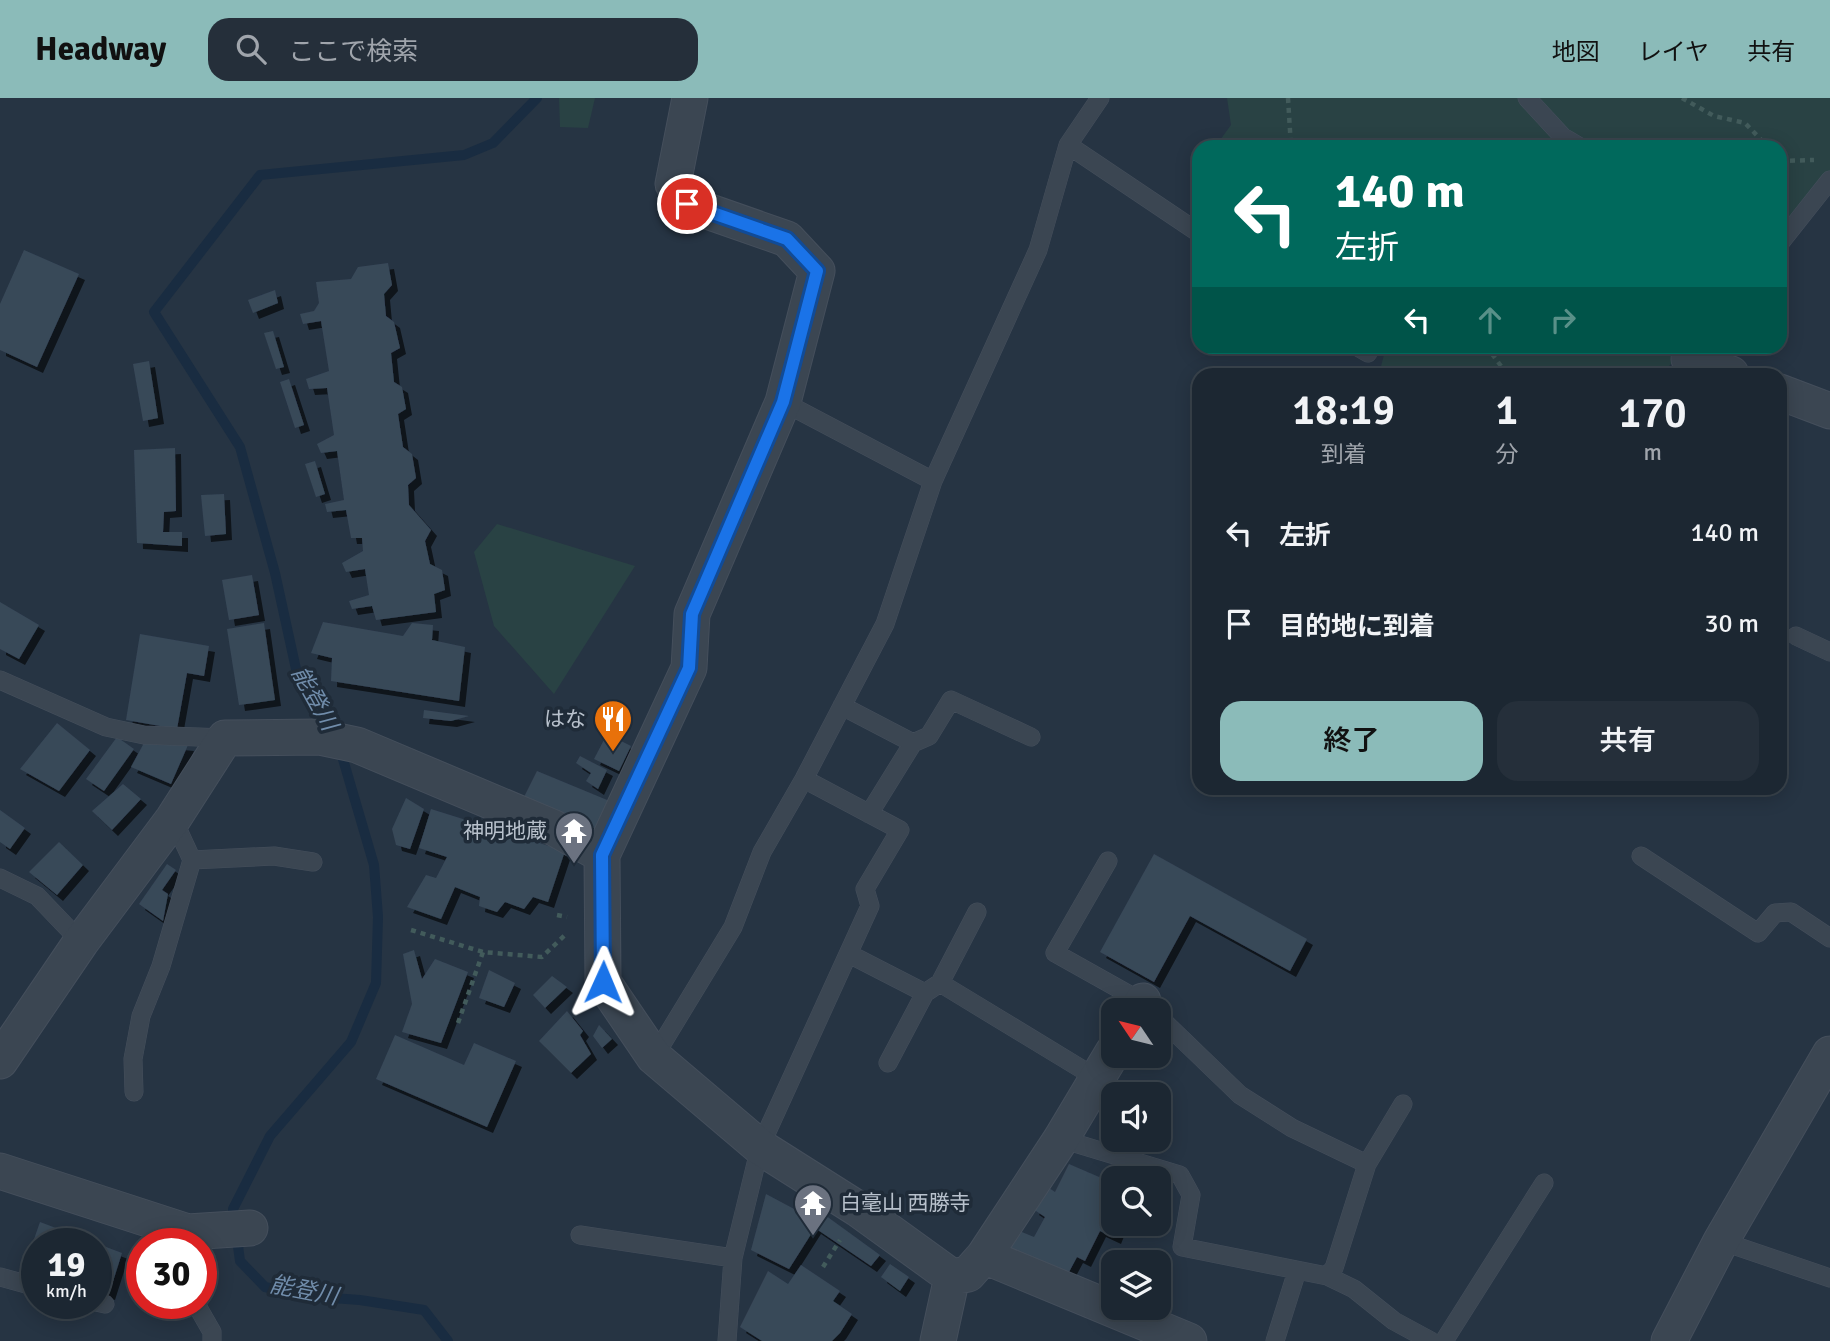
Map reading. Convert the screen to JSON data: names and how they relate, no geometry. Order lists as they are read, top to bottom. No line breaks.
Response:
{"water":["能登川"],"places":{"restaurant":["はな"],"temple":["神明地蔵","白毫山 西勝寺"]},"north":"top left","page":{"header":"Headway","search":"ここで検索","nav":["地図","レイヤ","共有"],"turn":["140 m","左折"],"eta":["18:19","到着","1","分","170","m"],"list":[{"name":"左折","value":"140 m"},{"name":"目的地に到着","value":"30 m"}],"buttons":["終了","共有"],"speed":"19 km/h","limit":"30"}}
